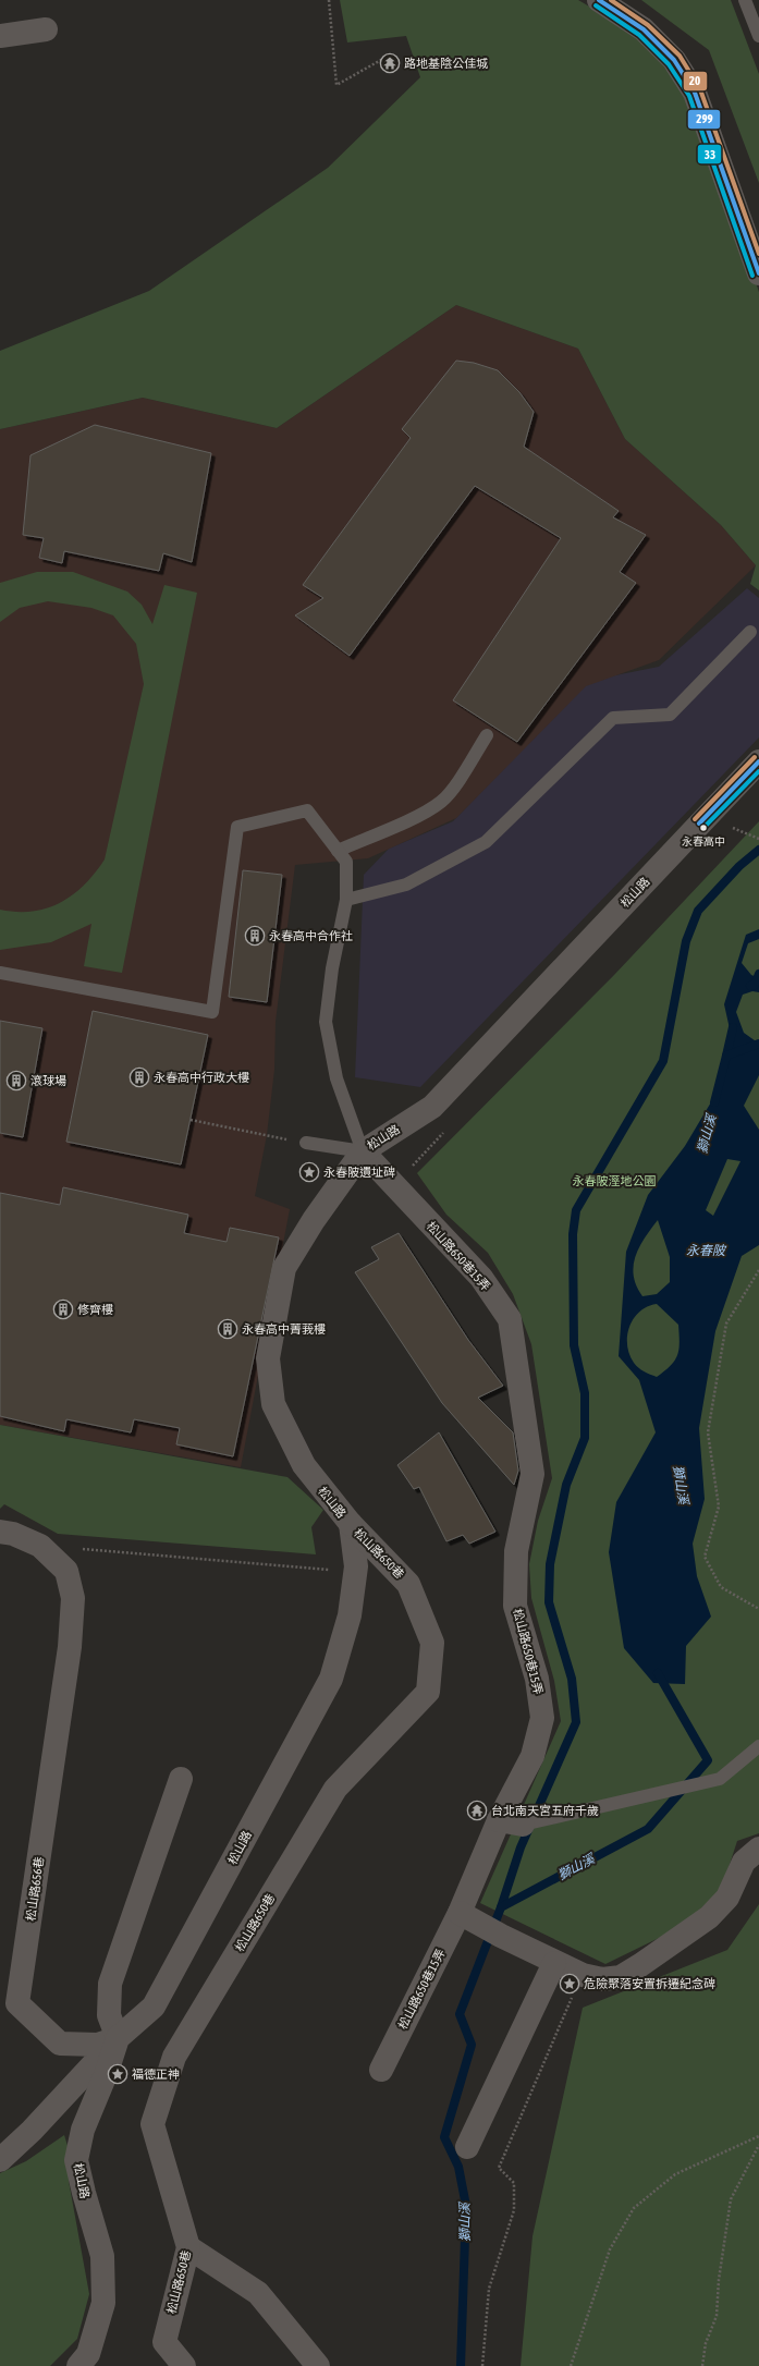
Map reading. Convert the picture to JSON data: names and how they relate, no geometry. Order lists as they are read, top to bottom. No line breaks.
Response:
{"streets":{"street":["松山路","松山路650巷15弄","松山路650巷","松山路656巷"]},"crossings":[["松山路","松山路650巷15弄"],["松山路","松山路650巷"]],"water":["獅山溪","永春陂"],"parks":["永春陂溼地公園"],"places":{"temple":["路地基陰公佳城","台北南天宮五府千歲"],"other":["永春高中"],"building":["永春高中合作社","永春高中行政大樓","滾球場","修齊樓","永春高中菁莪樓"],"place":["永春陂遺址碑","危險聚落安置拆遷紀念碑","福德正神"]},"lines":["transit line 299","transit line 20","transit line 33"]}
